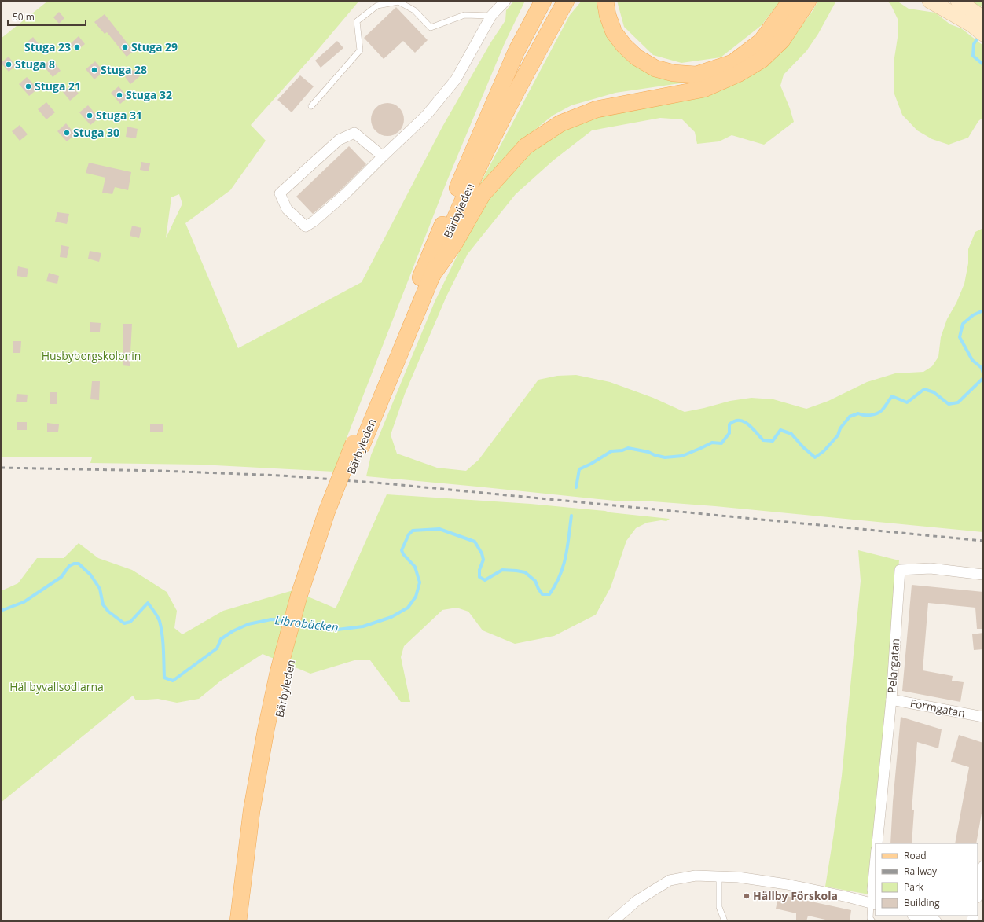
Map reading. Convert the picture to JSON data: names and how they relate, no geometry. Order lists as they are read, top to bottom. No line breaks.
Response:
{"streets":{"main road":["Bärbyleden"],"street":["Pelargatan","Formgatan"]},"crossings":[["Pelargatan","Formgatan"]],"water":["Librobäcken"],"parks":["Husbyborgskolonin","Hällbyvallsodlarna"],"places":["Stuga 23","Stuga 29","Stuga 8","Stuga 28","Stuga 21","Stuga 32","Stuga 31","Stuga 30","Hällby Förskola"],"legend":["Road","Railway","Park","Building"],"scale_bar":"50 m"}
